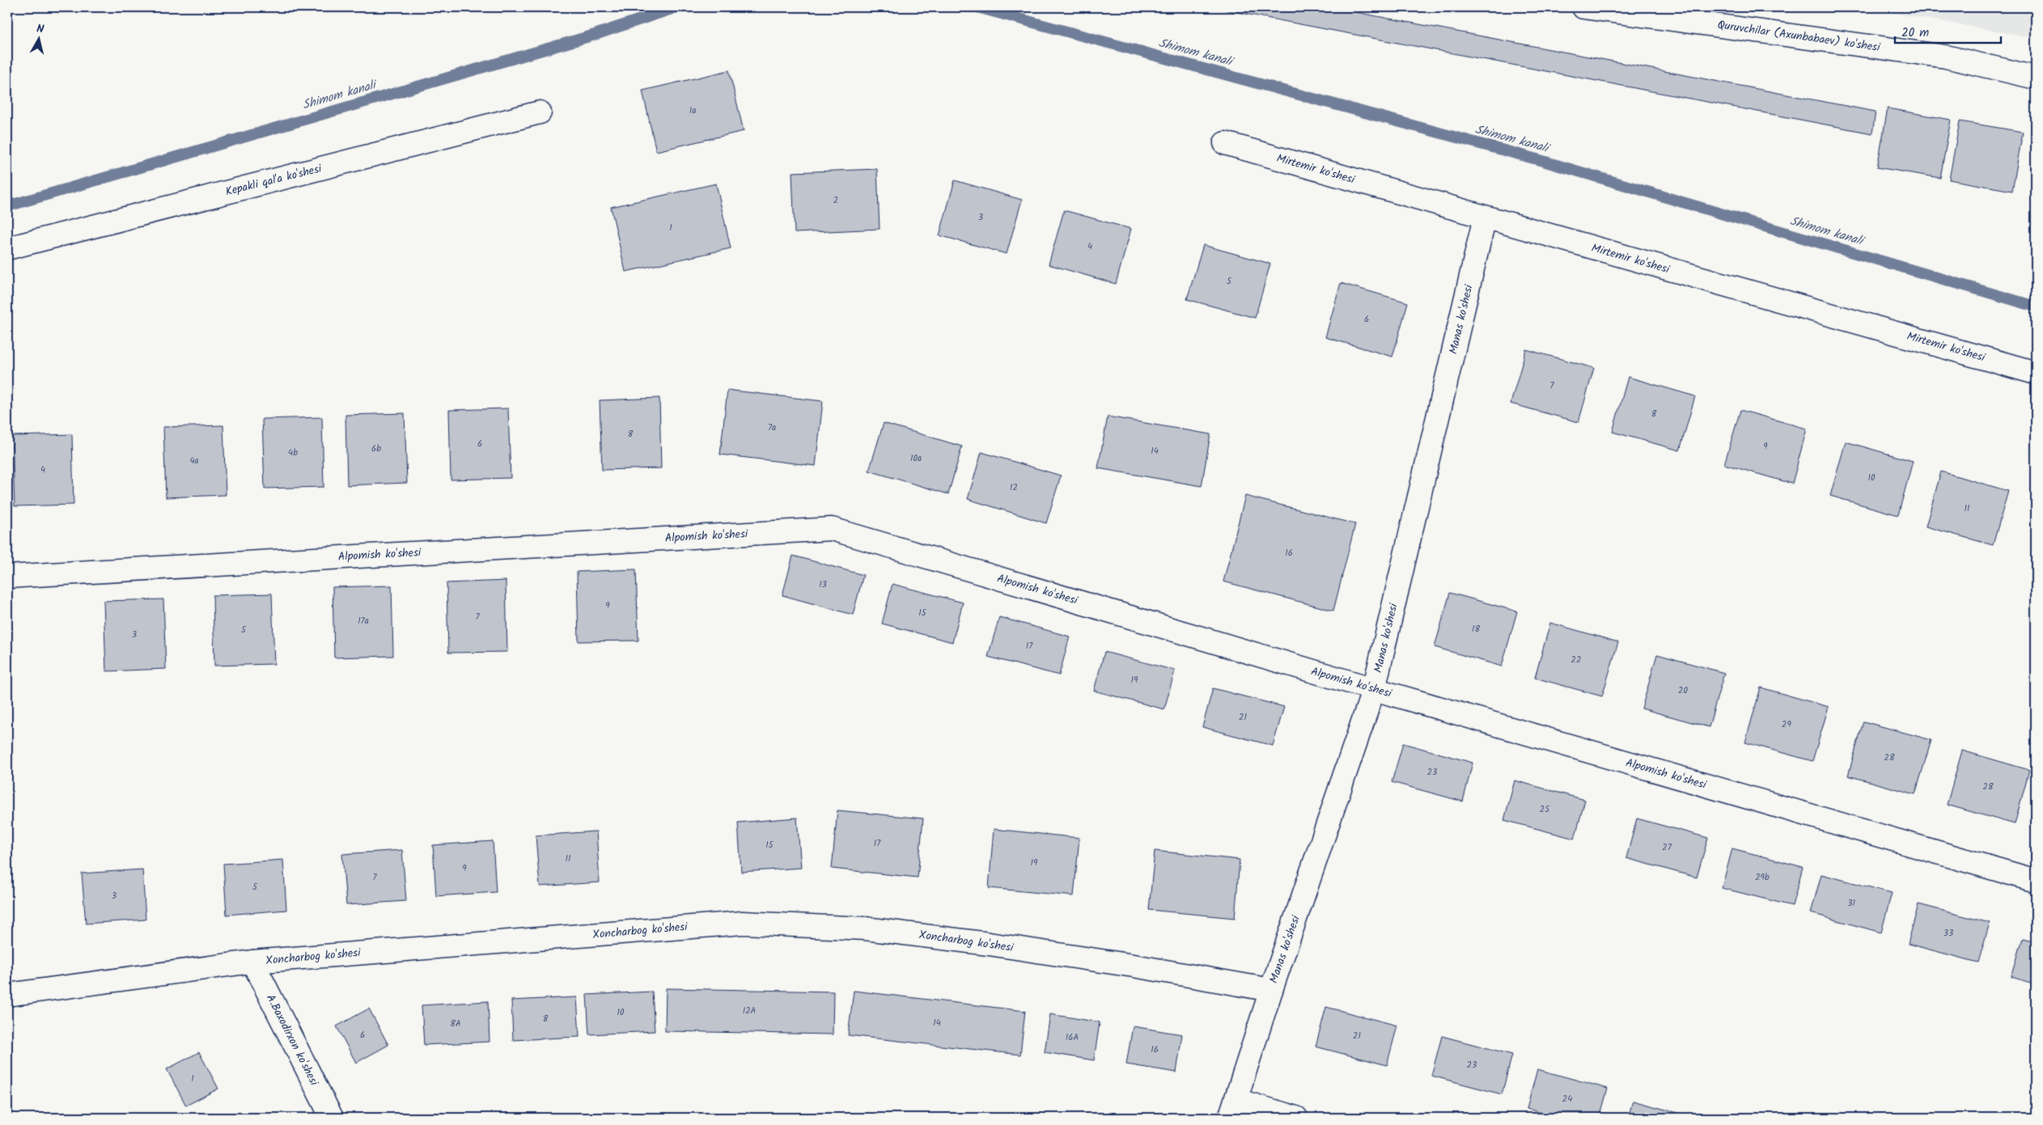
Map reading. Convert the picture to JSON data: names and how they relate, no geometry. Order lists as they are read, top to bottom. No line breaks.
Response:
{"streets":{"street":["Quruvchilar (Axunbabaev) ko'shesi","Mirtemir ko'shesi","Kepakli qal'a ko'shesi","Manas ko'shesi","Alpomish ko'shesi","Xoncharbog ko'shesi","A.Baxodirxon ko'shesi"]},"crossings":[["Mirtemir ko'shesi","Manas ko'shesi"],["Manas ko'shesi","Alpomish ko'shesi"],["Manas ko'shesi","Xoncharbog ko'shesi"],["Xoncharbog ko'shesi","A.Baxodirxon ko'shesi"]],"water":["Shimom kanali"],"house_numbers":["1a","2","3","1","4","5","6","7","8","7a","8","6","9","6b","14","4b","10a","4a","4","10","12","11","16","13","9","15","7","17a","18","5","3","17","22","19","20","21","29","28","23","28","25","17","15","27","11","19","9","7","29b","5","3","31","33","12A","10","8","14","8A","6","21","16A","16","23","1","24"],"scale_bar":"20 m","north":"top"}
